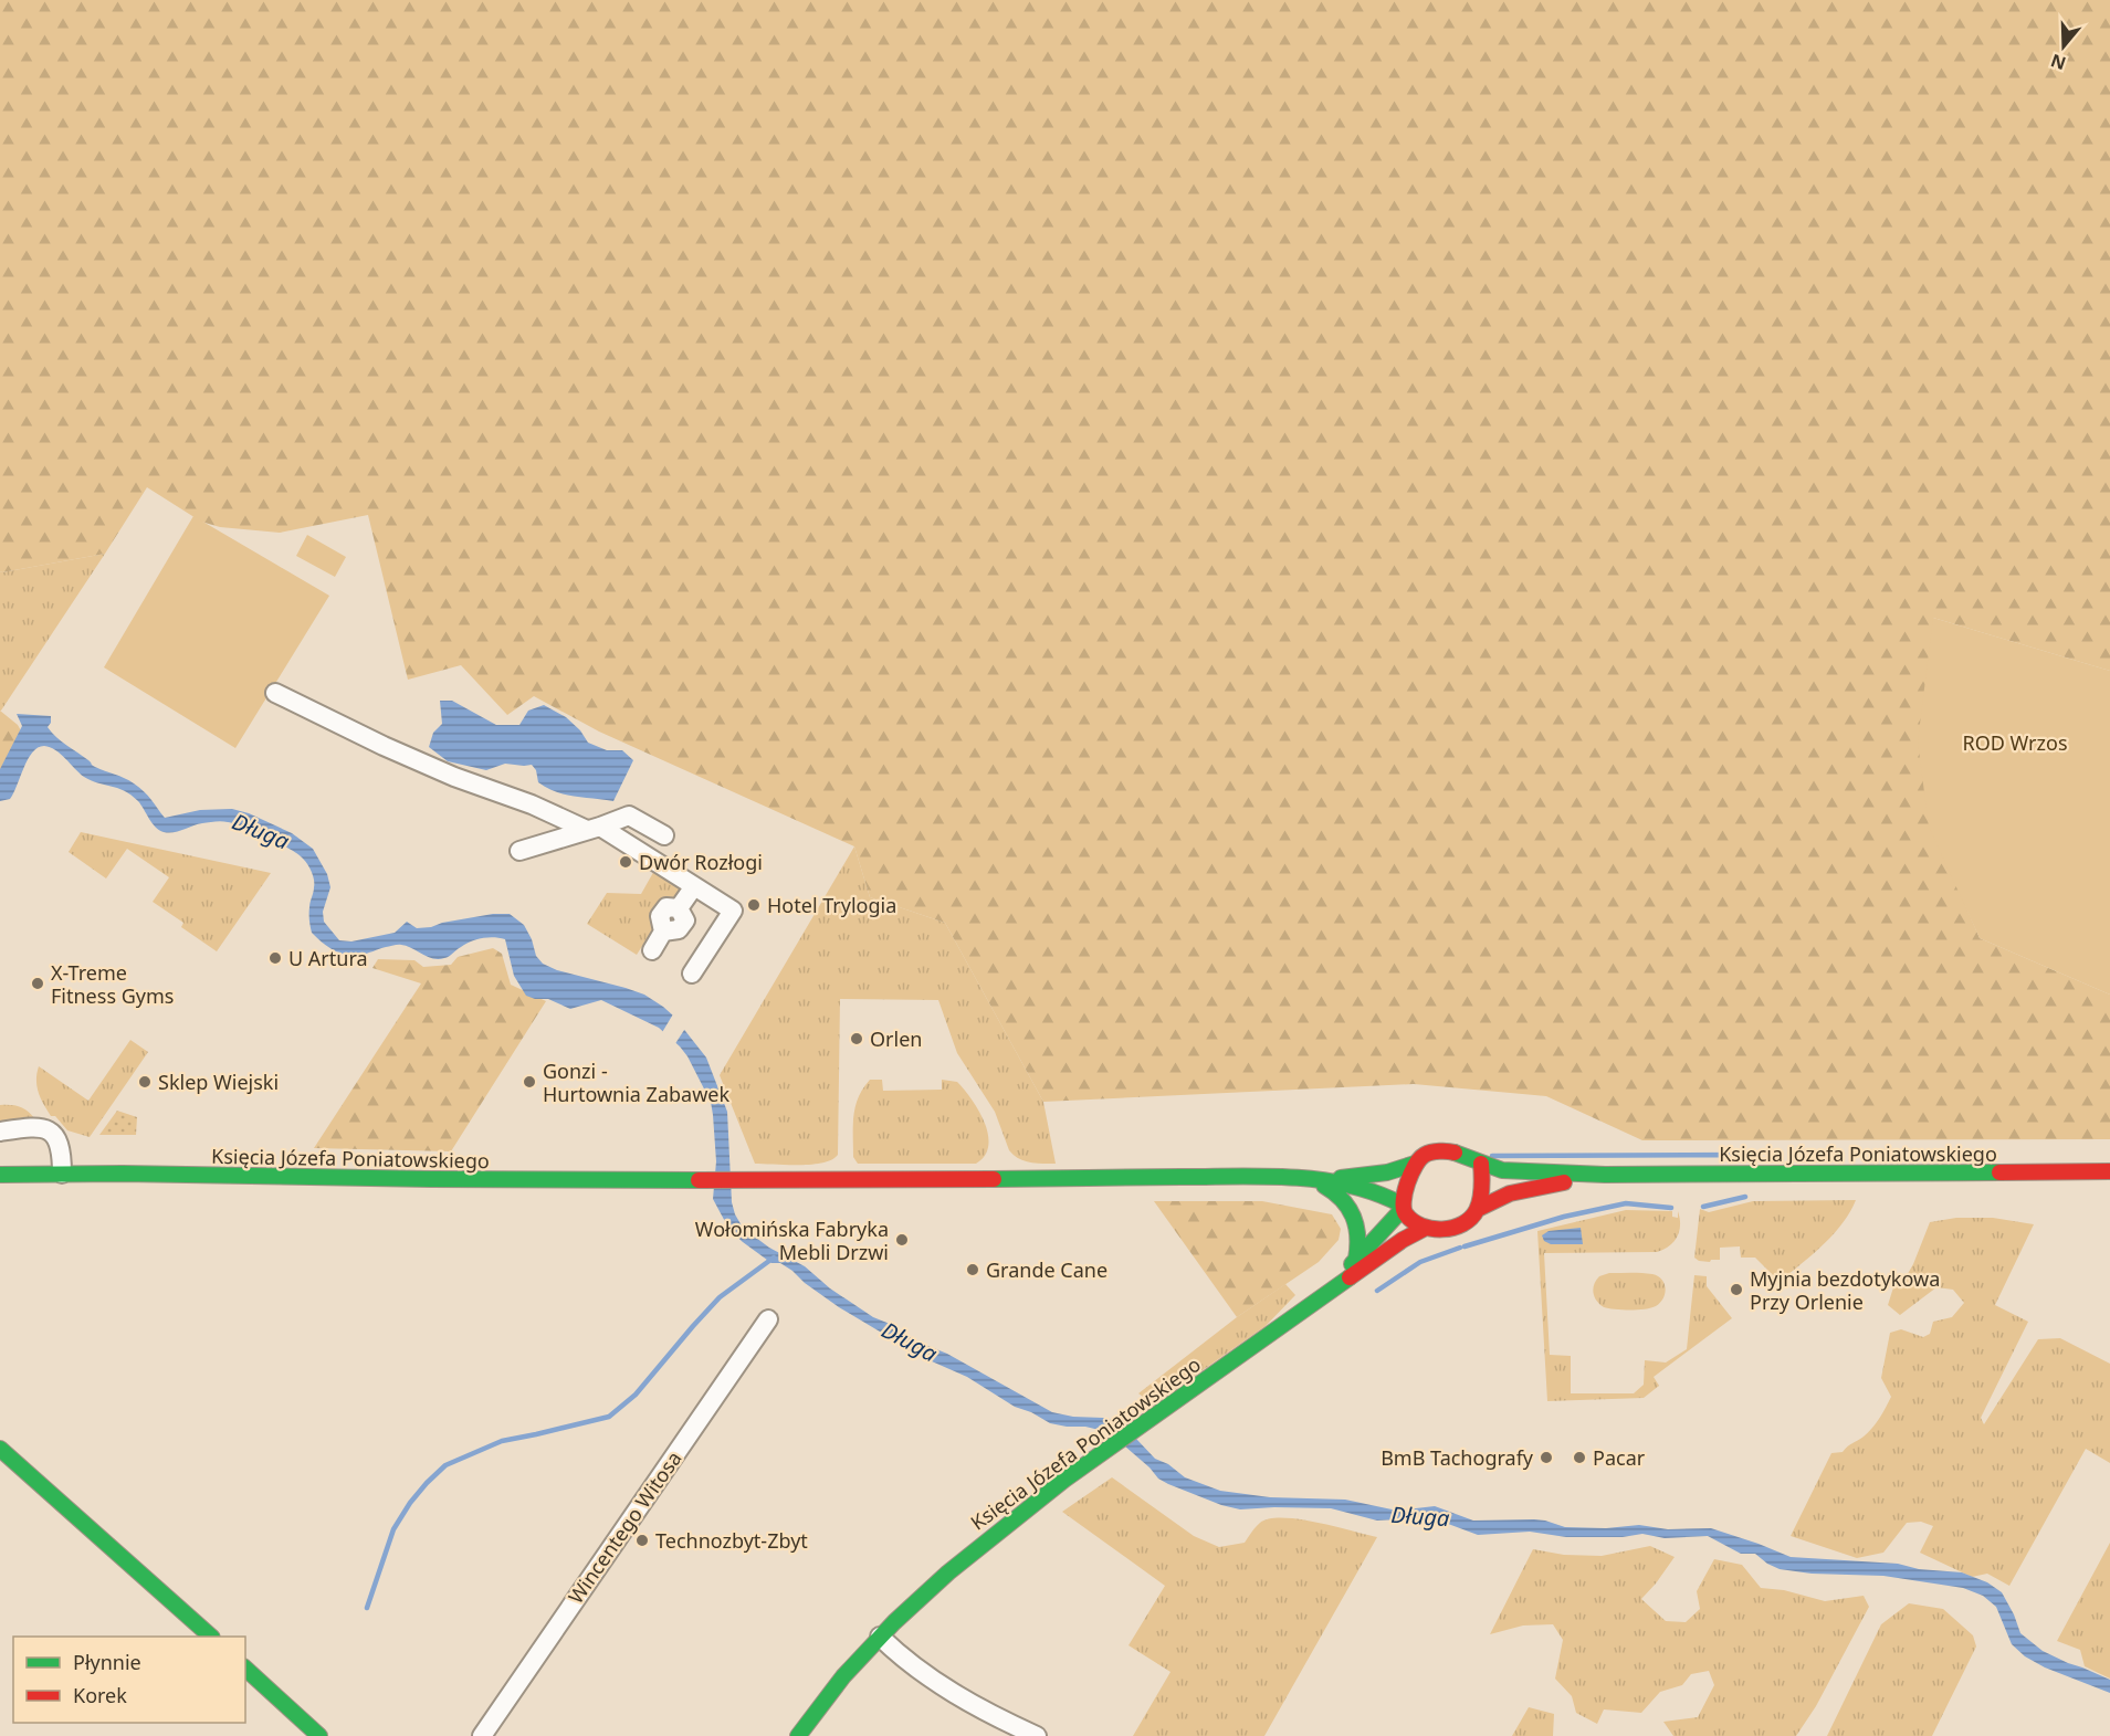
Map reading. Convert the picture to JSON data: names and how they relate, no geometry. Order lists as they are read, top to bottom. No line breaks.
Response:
{"streets":{"main road":["Księcia Józefa Poniatowskiego"],"street":["Wincentego Witosa"]},"water":["Długa"],"parks":["ROD Wrzos"],"places":["Dwór Rozłogi","Hotel Trylogia","U Artura","X-Treme Fitness Gyms","Orlen","Sklep Wiejski","Gonzi - Hurtownia Zabawek","Wołomińska Fabryka Mebli Drzwi","Grande Cane","Myjnia bezdotykowa Przy Orlenie","BmB Tachografy","Pacar","Technozbyt-Zbyt"],"legend":["Płynnie","Korek"],"north":"bottom"}
